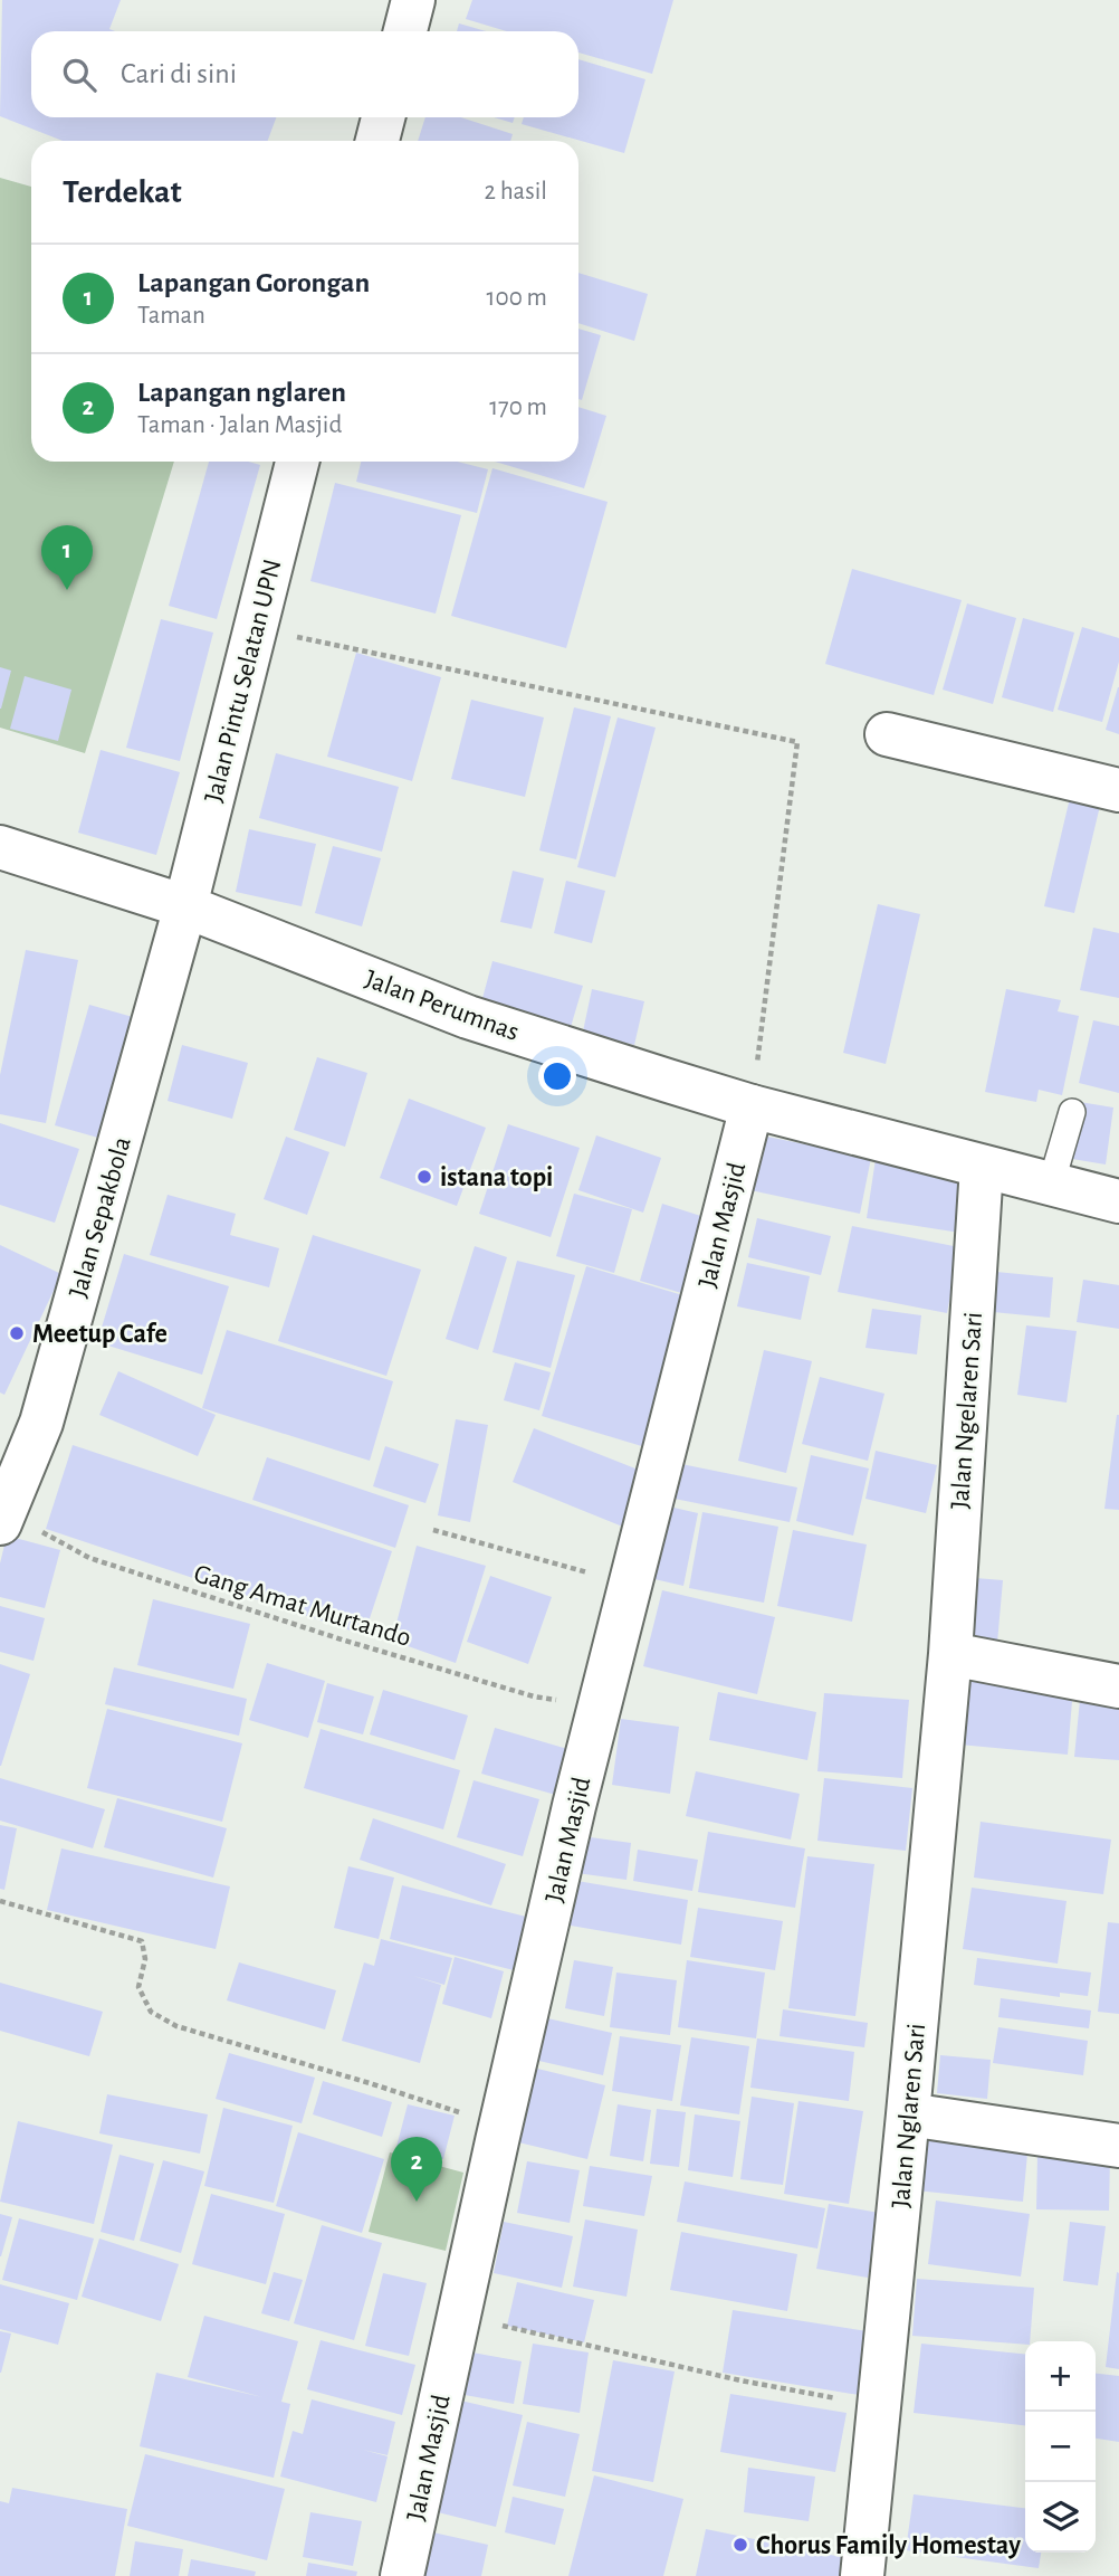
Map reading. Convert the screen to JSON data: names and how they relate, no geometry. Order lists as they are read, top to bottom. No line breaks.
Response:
{"streets":{"street":["Jalan Pintu Selatan UPN","Jalan Perumnas","Jalan Sepakbola","Jalan Masjid","Jalan Ngelaren Sari","Jalan Nglaren Sari"],"path":["Gang Amat Murtando"]},"crossings":[["Jalan Pintu Selatan UPN","Jalan Perumnas"],["Jalan Pintu Selatan UPN","Jalan Sepakbola"],["Jalan Perumnas","Jalan Sepakbola"],["Jalan Perumnas","Jalan Masjid"],["Jalan Perumnas","Jalan Ngelaren Sari"],["Jalan Sepakbola","Gang Amat Murtando"],["Jalan Masjid","Gang Amat Murtando"],["Jalan Ngelaren Sari","Jalan Nglaren Sari"]],"places":["istana topi","Meetup Cafe","Chorus Family Homestay"],"page":{"search":"Cari di sini","heading":["Terdekat","2 hasil"],"list":[{"mark":"1","name":"Lapangan Gorongan","note":"Taman","value":"100 m"},{"mark":"2","name":"Lapangan nglaren","note":"Taman · Jalan Masjid","value":"170 m"}],"pins":["1","2"],"map_buttons":["+","−"]}}
